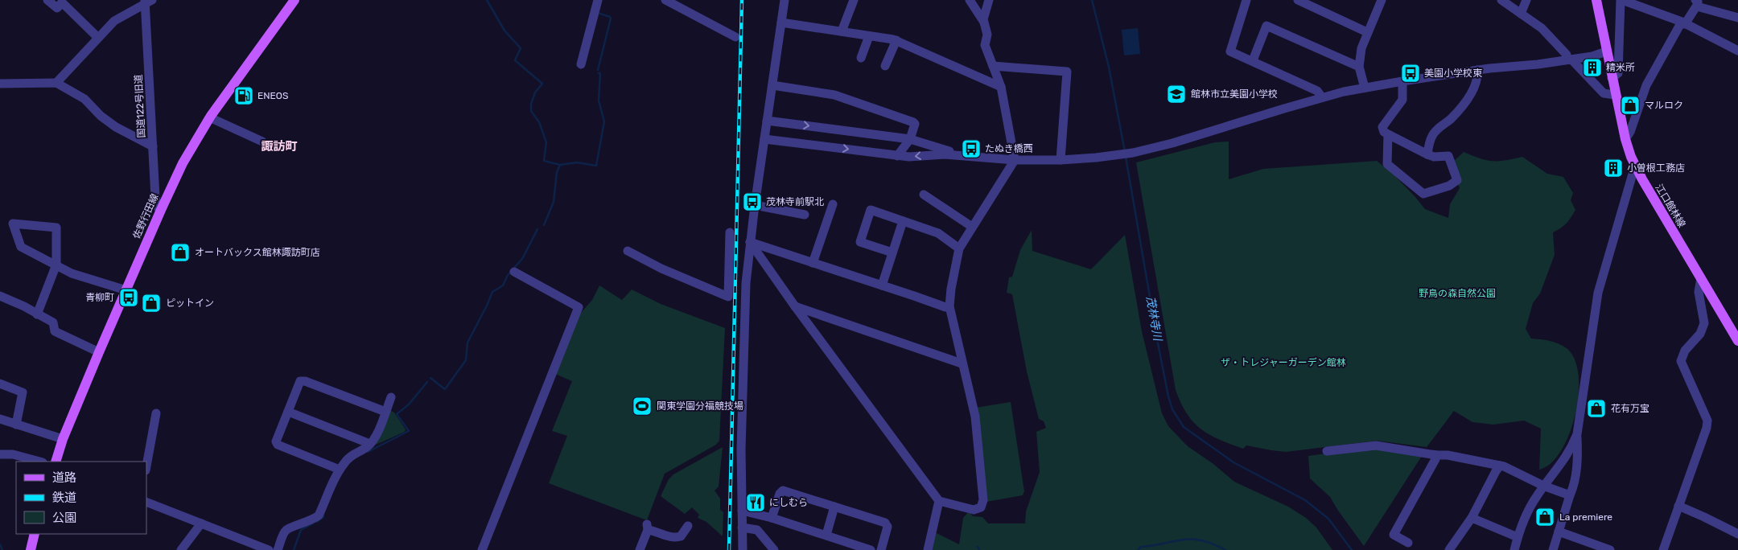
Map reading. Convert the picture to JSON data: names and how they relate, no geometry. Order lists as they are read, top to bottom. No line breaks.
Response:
{"streets":{"main road":["江口館林線","佐野行田線"],"street":["国道122号旧道"]},"crossings":[["国道122号旧道","佐野行田線"]],"districts":["諏訪町"],"water":["茂林寺川"],"parks":["野鳥の森自然公園","ザ・トレジャーガーデン館林"],"places":{"building":["精米所","小曽根工務店"],"bus stop":["美園小学校東","たぬき橋西","茂林寺前駅北","青柳町"],"school or university":["館林市立美園小学校"],"fuel station":["ENEOS"],"shop":["マルロク","オートバックス館林諏訪町店","ピットイン","花有万宝","La premiere"],"sports":["関東学園分福競技場"],"restaurant":["にしむら"]},"legend":["道路","鉄道","公園"]}
